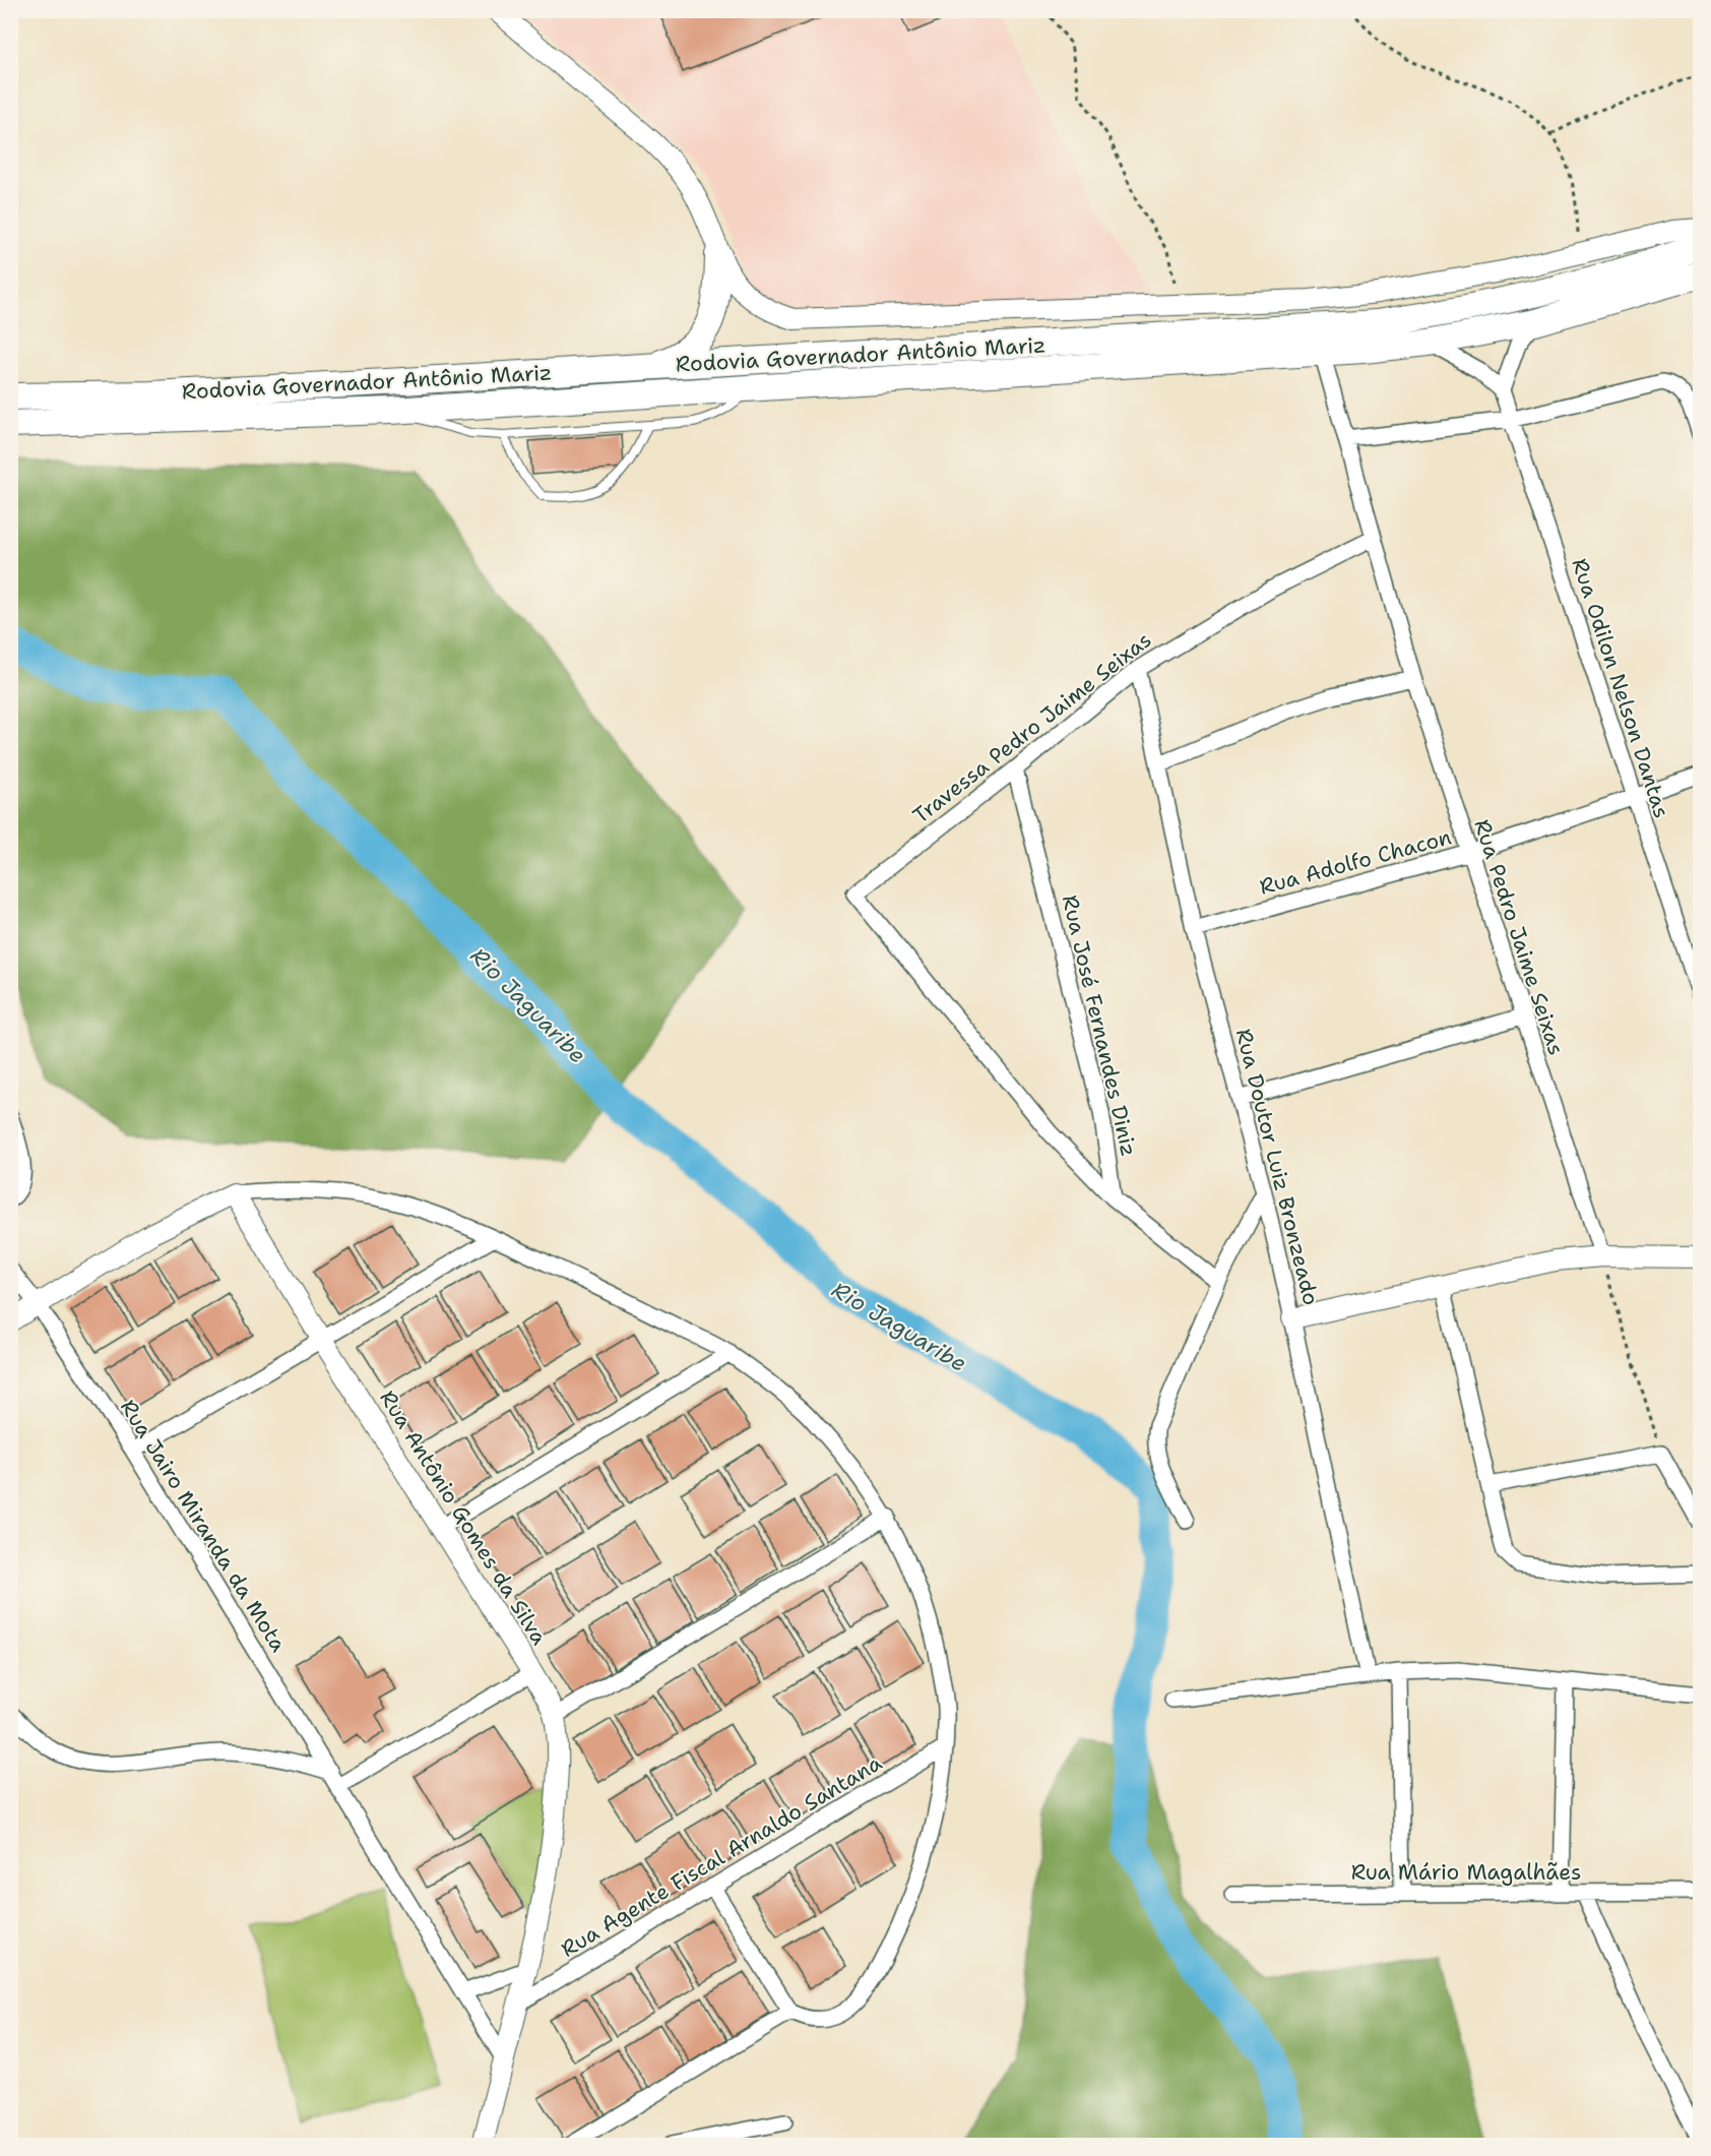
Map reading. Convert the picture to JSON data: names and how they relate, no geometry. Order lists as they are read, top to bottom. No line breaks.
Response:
{"streets":{"highway":["Rodovia Governador Antônio Mariz"],"street":["Rua Odilon Nelson Dantas","Travessa Pedro Jaime Seixas","Rua Adolfo Chacon","Rua Pedro Jaime Seixas","Rua José Fernandes Diniz","Rua Doutor Luiz Bronzeado","Rua Antônio Gomes da Silva","Rua Jairo Miranda da Mota","Rua Agente Fiscal Arnaldo Santana","Rua Mário Magalhães"]},"crossings":[["Rodovia Governador Antônio Mariz","Rua Pedro Jaime Seixas"],["Rua Odilon Nelson Dantas","Rua Adolfo Chacon"],["Travessa Pedro Jaime Seixas","Rua Pedro Jaime Seixas"],["Travessa Pedro Jaime Seixas","Rua José Fernandes Diniz"],["Travessa Pedro Jaime Seixas","Rua Doutor Luiz Bronzeado"],["Rua Adolfo Chacon","Rua Pedro Jaime Seixas"],["Rua Adolfo Chacon","Rua Doutor Luiz Bronzeado"],["Rua Antônio Gomes da Silva","Rua Jairo Miranda da Mota"],["Rua Antônio Gomes da Silva","Rua Agente Fiscal Arnaldo Santana"]],"water":["Rio Jaguaribe"]}
